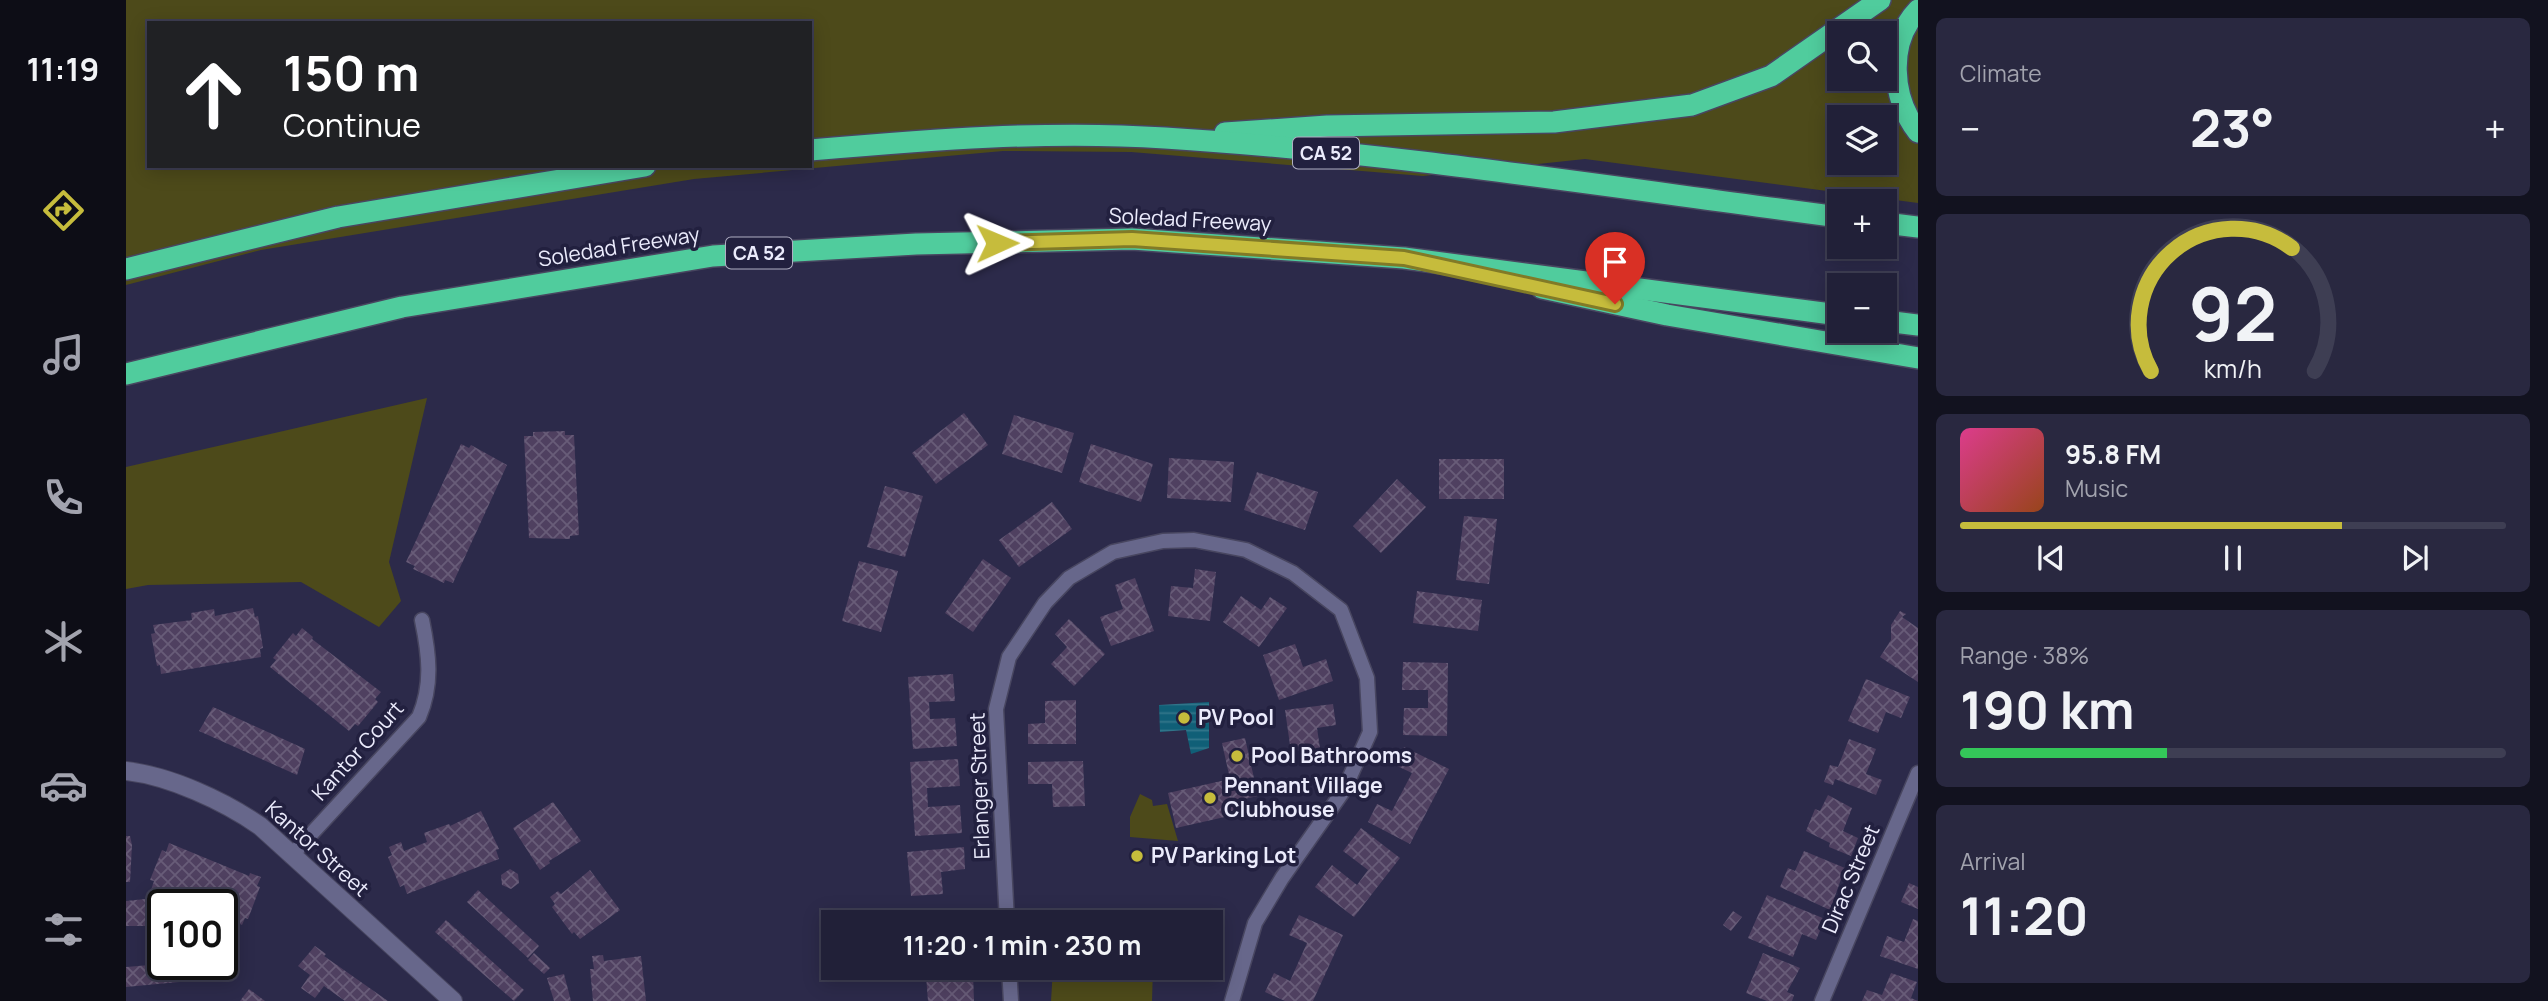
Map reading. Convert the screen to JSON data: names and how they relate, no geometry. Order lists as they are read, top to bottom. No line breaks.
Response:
{"streets":{"highway":["CA 52","Soledad Freeway"],"street":["Kantor Court","Erlanger Street","Kantor Street","Dirac Street"]},"crossings":[["Kantor Court","Kantor Street"]],"places":["PV Pool","Pool Bathrooms","Pennant Village Clubhouse","PV Parking Lot"],"page":{"tabs":"11:19","tile":["Climate",["Range · 38%","190 km"],["Arrival","11:20"]],"map_buttons":["+","−"],"turn":["150 m","Continue"],"heat":["−","23°","+"],"song":["95.8 FM","Music"],"limit":"100","trip":"11:20 · 1 min · 230 m","gauge":["92","km/h"]}}
